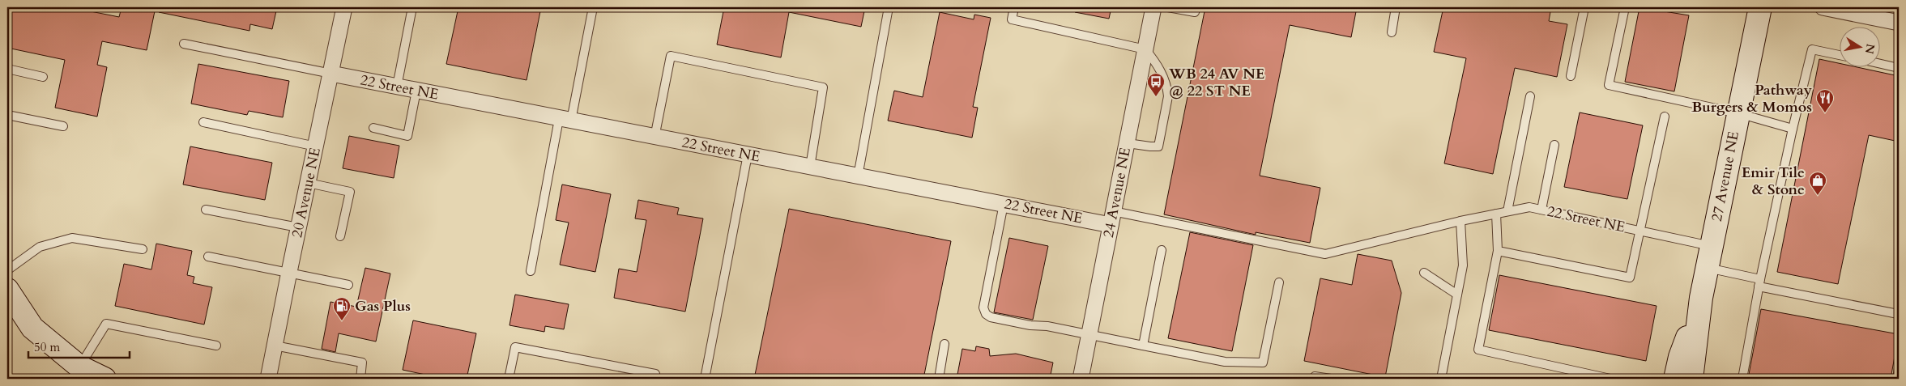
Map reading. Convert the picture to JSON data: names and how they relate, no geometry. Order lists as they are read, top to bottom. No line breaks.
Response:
{"streets":{"street":["22 Street NE","27 Avenue NE","20 Avenue NE","24 Avenue NE"]},"crossings":[["22 Street NE","27 Avenue NE"],["22 Street NE","20 Avenue NE"],["22 Street NE","24 Avenue NE"]],"places":{"bus stop":["WB 24 AV NE @ 22 ST NE"],"restaurant":["Pathway Burgers & Momos"],"shop":["Emir Tile & Stone"],"fuel station":["Gas Plus"]},"scale_bar":"50 m","north":"right"}
